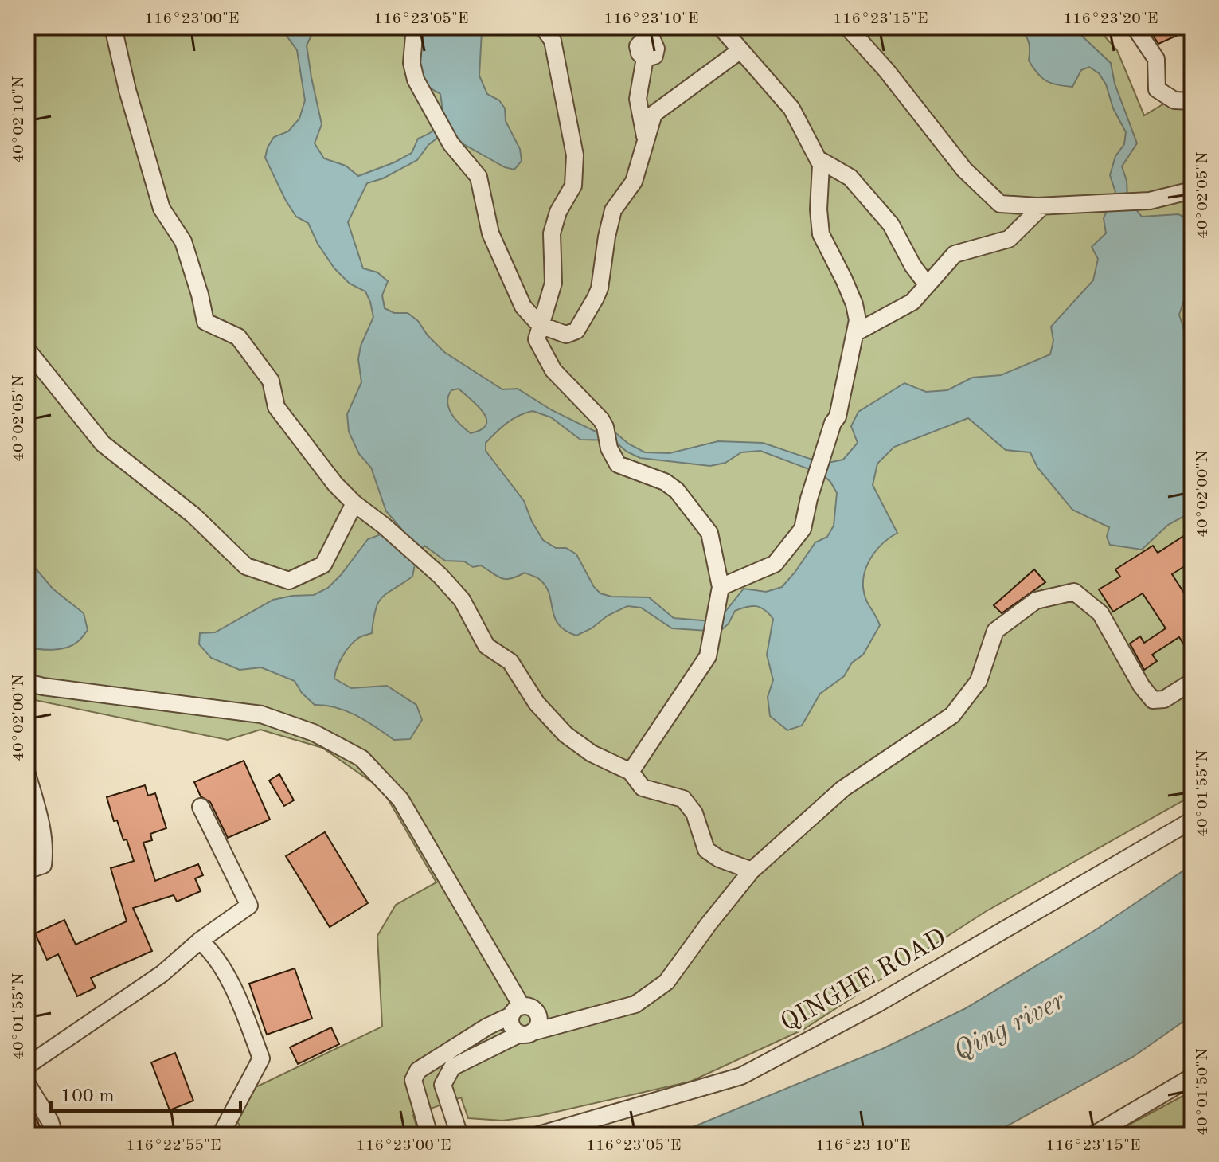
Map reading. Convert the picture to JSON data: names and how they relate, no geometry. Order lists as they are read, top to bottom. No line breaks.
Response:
{"streets":{"street":["QINGHE ROAD"]},"water":["Qing river"],"scale_bar":"100 m","coordinates":["116°23'00\"E","116°23'05\"E","116°23'10\"E","116°23'15\"E","116°23'20\"E","40°02'10\"N","40°02'05\"N","40°02'00\"N","40°01'55\"N","40°01'50\"N","116°22'55\"E"]}
